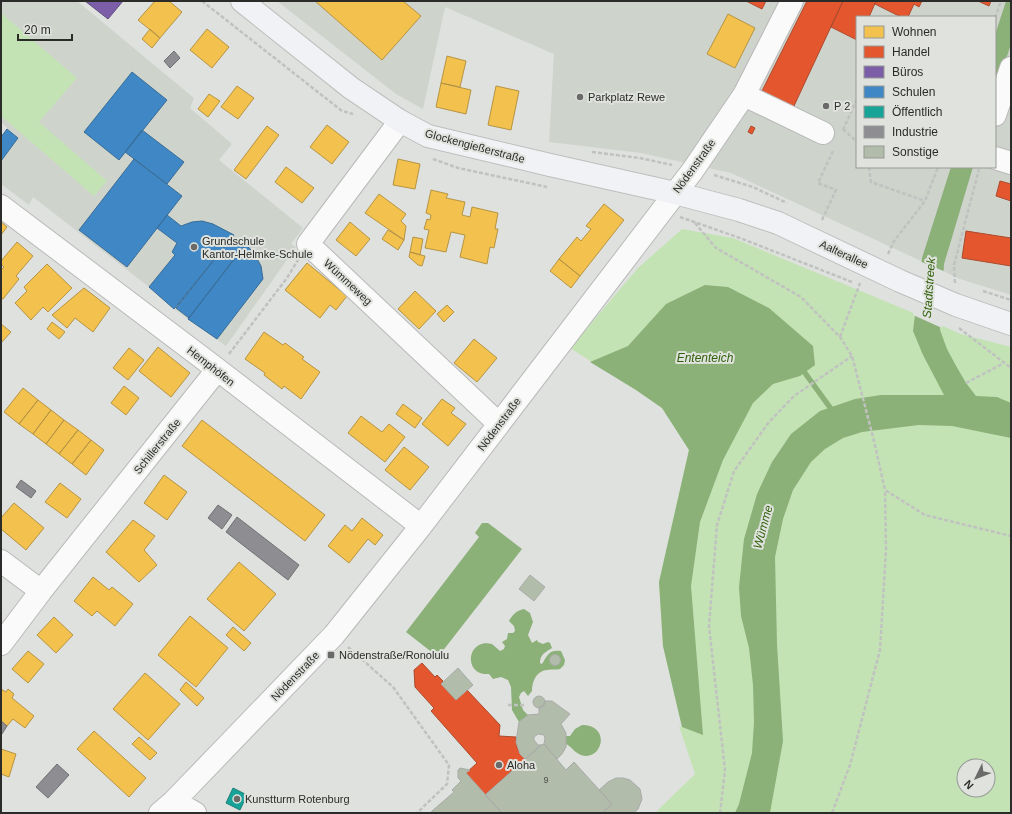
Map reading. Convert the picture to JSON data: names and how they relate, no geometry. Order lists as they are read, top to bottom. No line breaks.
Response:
{"streets":{"main road":["Glockengießerstraße","Aalterallee"],"street":["Nödenstraße","Wümmeweg","Hemphöfen","Schillerstraße"]},"crossings":[["Glockengießerstraße","Nödenstraße"],["Glockengießerstraße","Aalterallee"],["Nödenstraße","Aalterallee"],["Nödenstraße","Wümmeweg"],["Nödenstraße","Hemphöfen"],["Hemphöfen","Schillerstraße"]],"water":["Stadtstreek","Ententeich","Wümme"],"places":{"other":["Parkplatz Rewe","P 2","Grundschule Kantor-Helmke-Schule","Aloha","Kunstturm Rotenburg"],"transit":["Nödenstraße/Ronolulu"]},"house_numbers":["9"],"legend":["Wohnen","Handel","Büros","Schulen","Öffentlich","Industrie","Sonstige"],"scale_bar":"20 m","north":"bottom left"}
